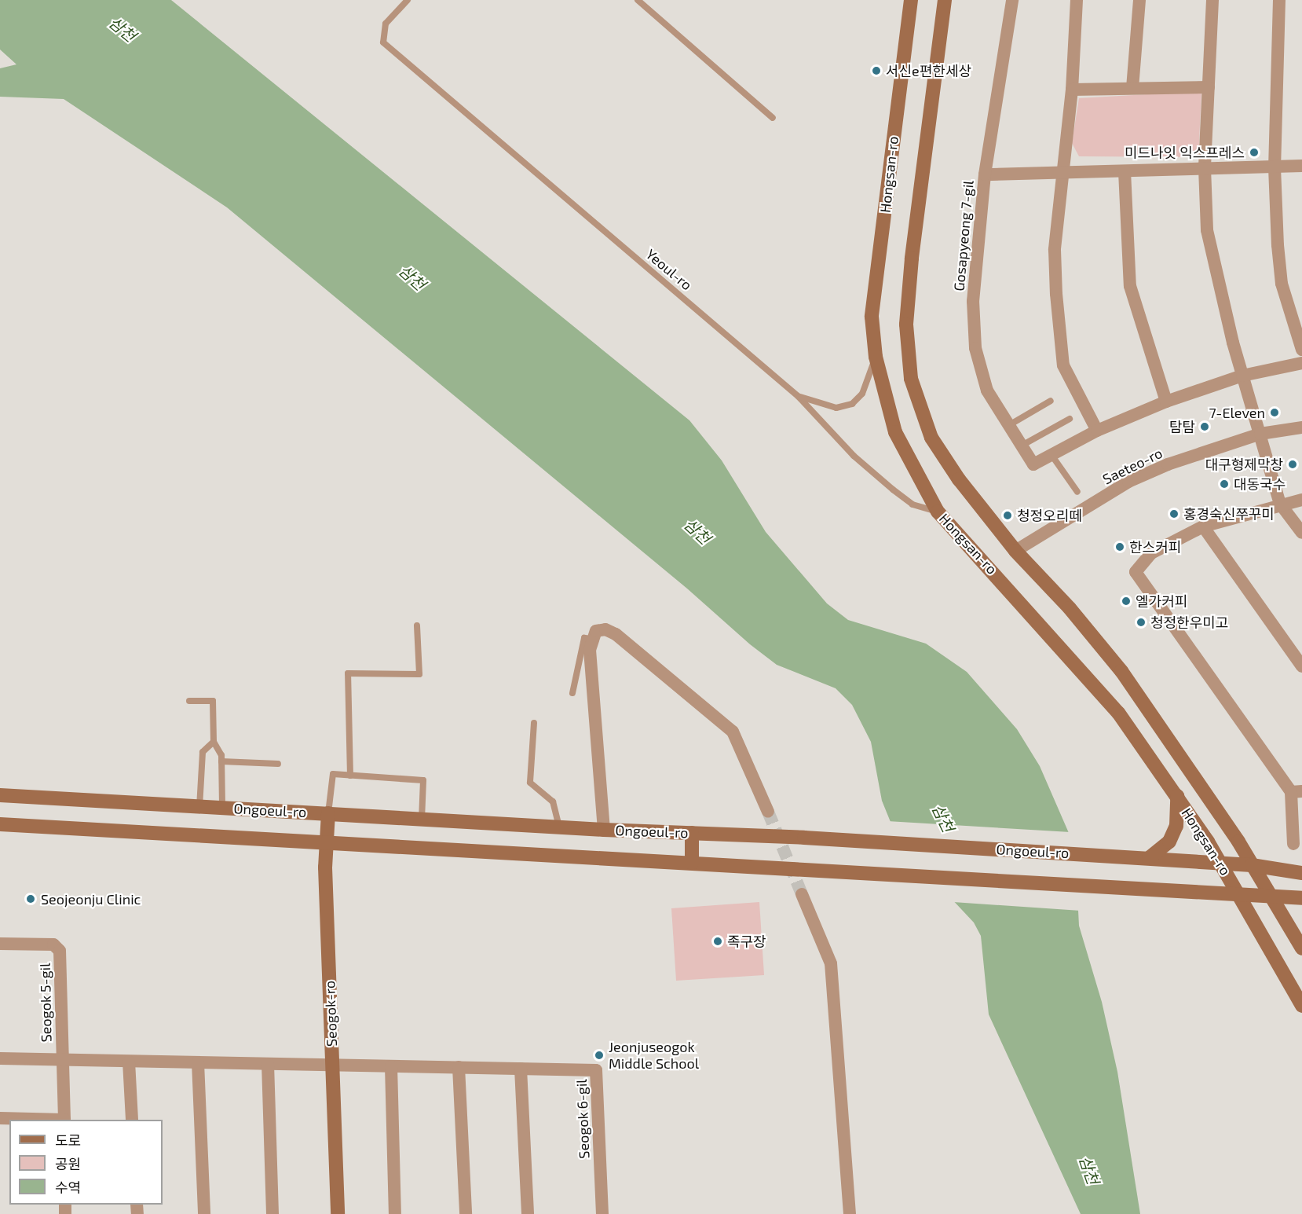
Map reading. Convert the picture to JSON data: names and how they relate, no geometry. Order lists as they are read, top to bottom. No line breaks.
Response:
{"streets":{"street":["Hongsan-ro","Gosapyeong 7-gil","Saeteo-ro","Ongoeul-ro","Seogok 5-gil","Seogok-ro","Seogok 6-gil"],"lane":["Yeoul-ro"]},"crossings":[["Hongsan-ro","Yeoul-ro"],["Hongsan-ro","Saeteo-ro"],["Hongsan-ro","Ongoeul-ro"],["Ongoeul-ro","Seogok-ro"],["Seogok 5-gil","Seogok-ro"],["Seogok 5-gil","Seogok 6-gil"],["Seogok-ro","Seogok 6-gil"]],"water":["삼천"],"places":["서신e편한세상","미드나잇 익스프레스","7-Eleven","탐탐","대구형제막창","대동국수","홍경숙신쭈꾸미","청정오리떼","한스커피","엘가커피","청정한우미고","Seojeonju Clinic","족구장","Jeonjuseogok Middle School"],"legend":["도로","공원","수역"]}
